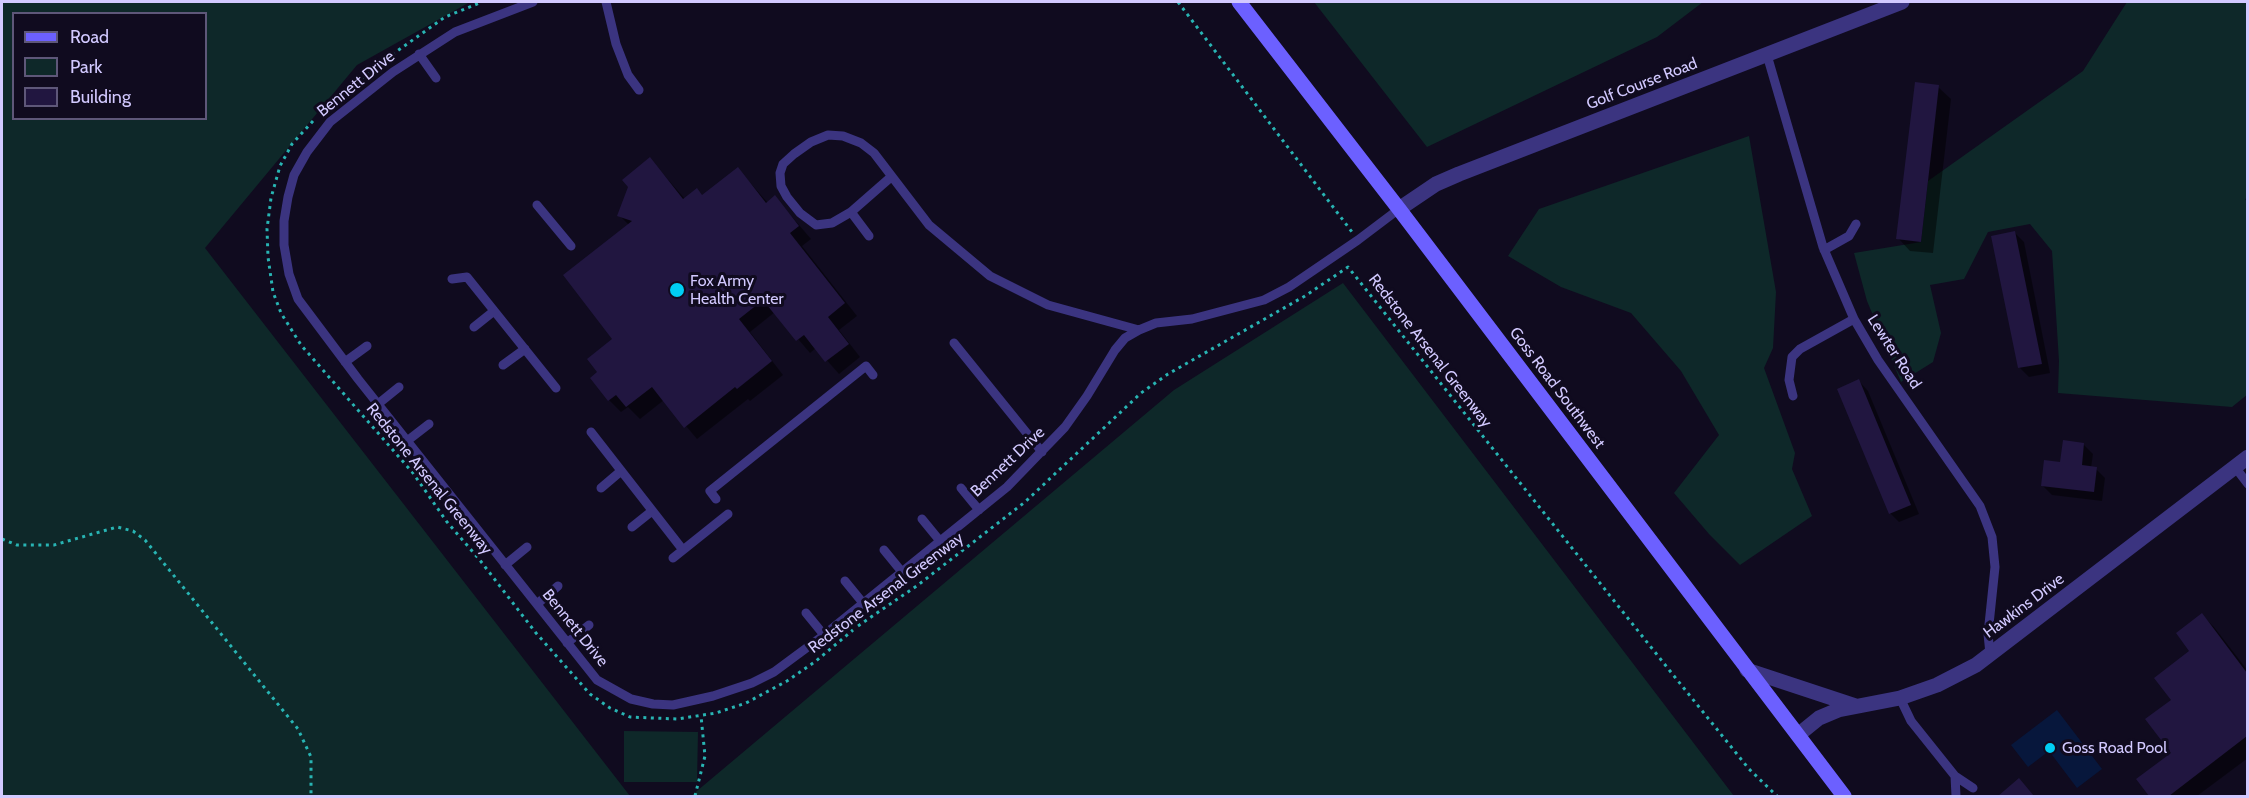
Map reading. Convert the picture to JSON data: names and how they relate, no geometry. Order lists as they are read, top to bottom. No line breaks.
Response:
{"streets":{"street":["Golf Course Road","Goss Road Southwest","Hawkins Drive"],"lane":["Bennett Drive","Lewter Road"],"path":["Redstone Arsenal Greenway"]},"crossings":[["Bennett Drive","Golf Course Road"],["Bennett Drive","Goss Road Southwest"],["Golf Course Road","Lewter Road"],["Golf Course Road","Goss Road Southwest"],["Lewter Road","Hawkins Drive"],["Goss Road Southwest","Hawkins Drive"]],"places":["Fox Army Health Center","Goss Road Pool"],"legend":["Road","Park","Building"]}
